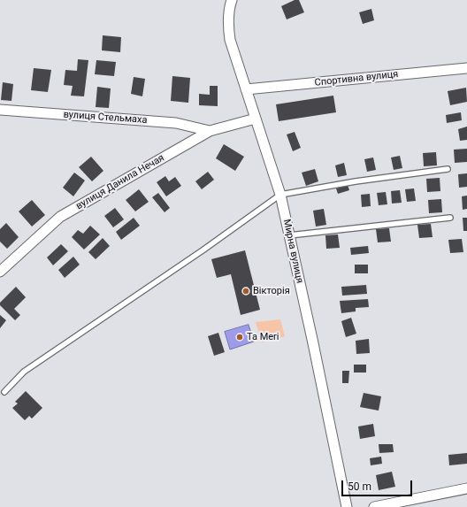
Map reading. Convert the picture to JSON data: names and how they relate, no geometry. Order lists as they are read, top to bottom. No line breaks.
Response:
{"streets":{"street":["Спортивна вулиця","вулиця Стельмаха","вулиця Данила Нечая","Мирна вулиця"]},"crossings":[["Спортивна вулиця","Мирна вулиця"],["вулиця Стельмаха","вулиця Данила Нечая"],["вулиця Данила Нечая","Мирна вулиця"]],"places":["Вікторія","Ta Meri"],"scale_bar":"50 m"}
